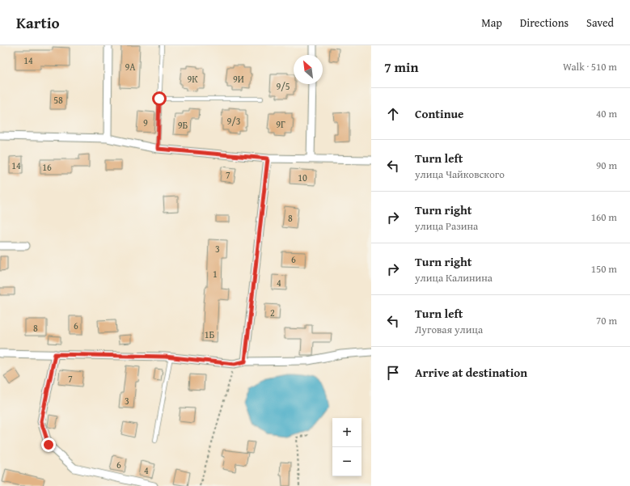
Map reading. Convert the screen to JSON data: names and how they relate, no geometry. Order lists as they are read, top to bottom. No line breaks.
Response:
{"house_numbers":["14","9А","9К","9И","9/5","58","9/3","9","9Г","9Б","14","16","7","10","8","3","6","1","4","2","6","8","1Б","7","3","6","4"],"north":"top left","page":{"header":"Kartio","nav":["Map","Directions","Saved"],"heading":["7 min","Walk · 510 m"],"list":[["Continue","40 m"],["Turn left","улица Чайковского","90 m"],["Turn right","улица Разина","160 m"],["Turn right","улица Калинина","150 m"],["Turn left","Луговая улица","70 m"],"Arrive at destination"],"map_buttons":["+","−"]}}
